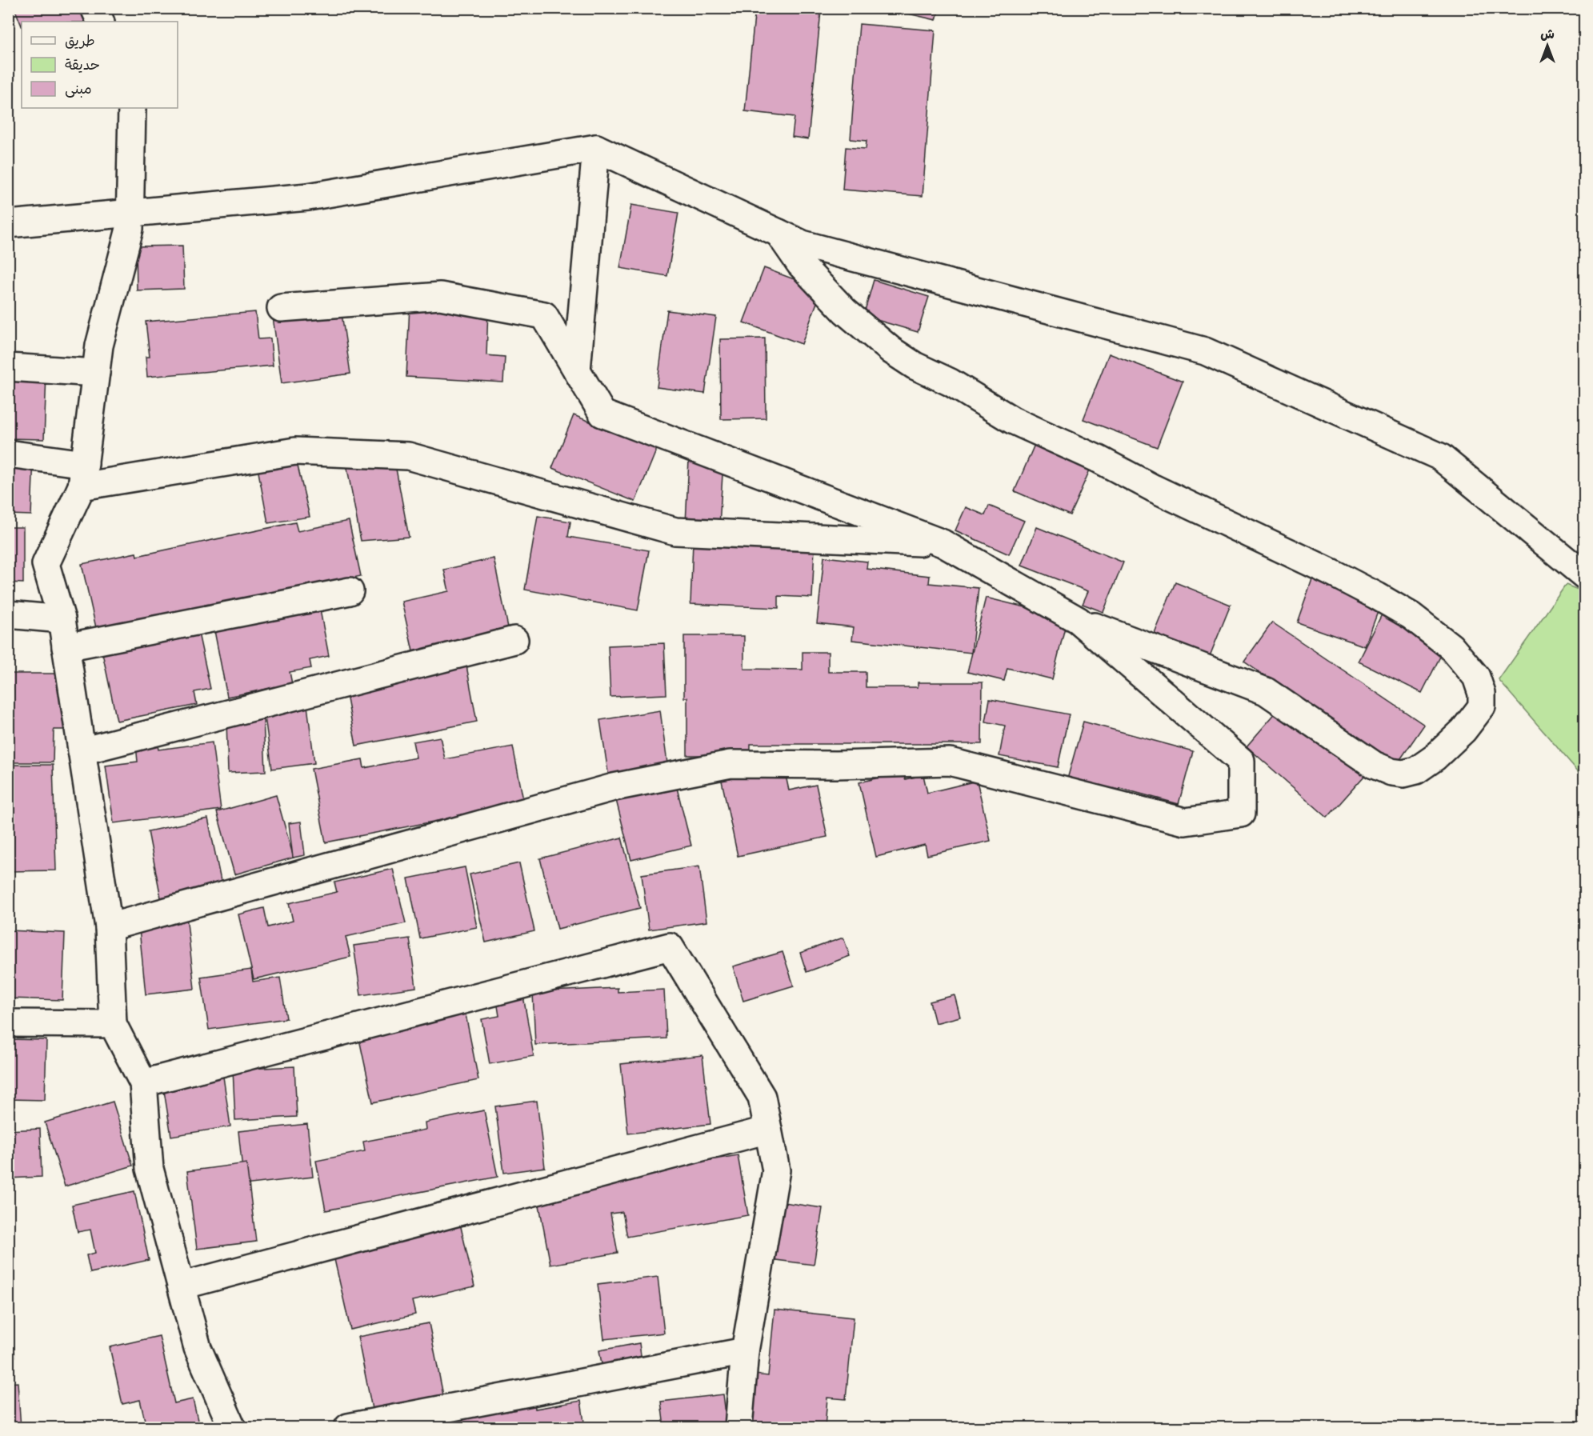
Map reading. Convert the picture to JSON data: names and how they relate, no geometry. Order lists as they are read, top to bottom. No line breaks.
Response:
{"legend":["طريق","حديقة","مبنى"],"north":"top"}
